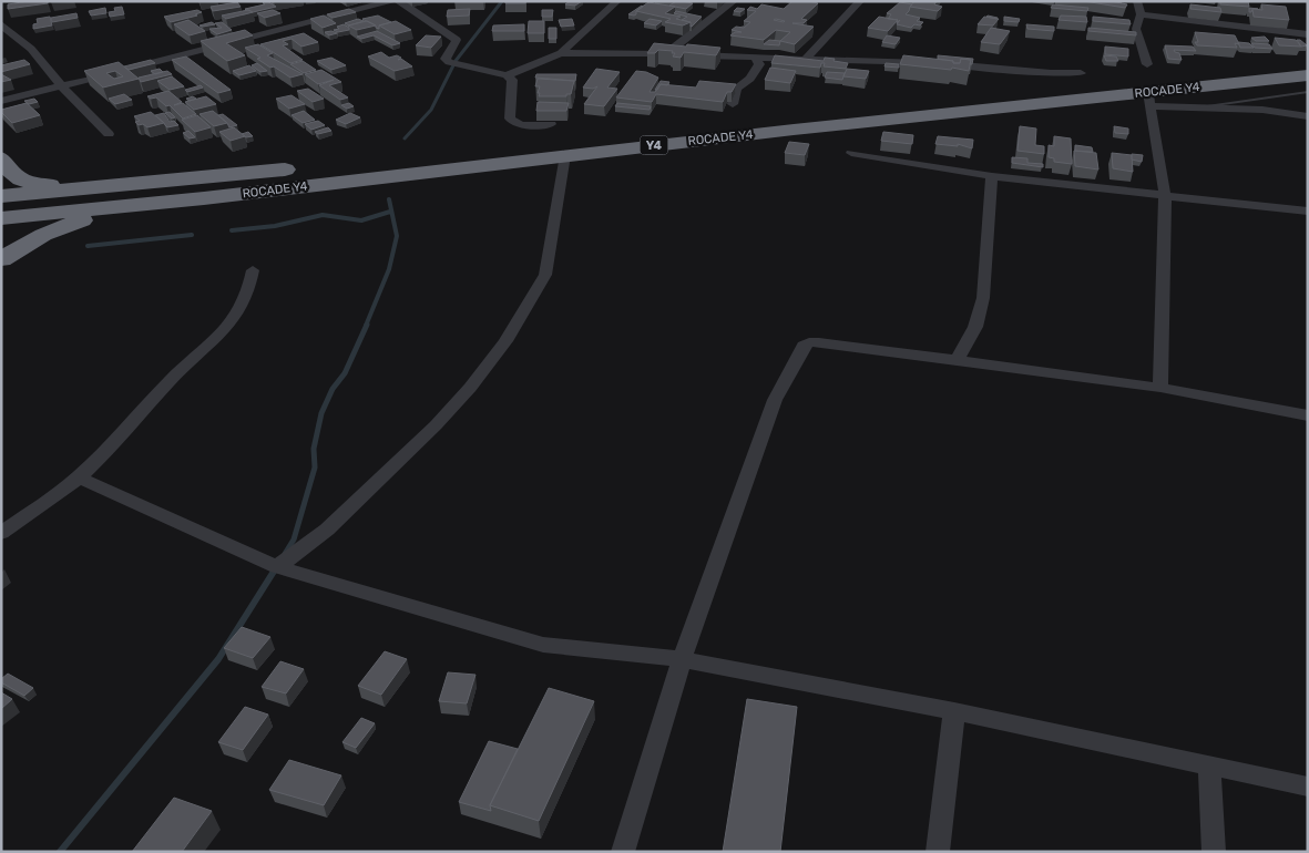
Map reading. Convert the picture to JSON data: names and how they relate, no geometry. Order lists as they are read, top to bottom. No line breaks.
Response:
{"streets":{"highway":["ROCADE Y4","Y4"]}}
